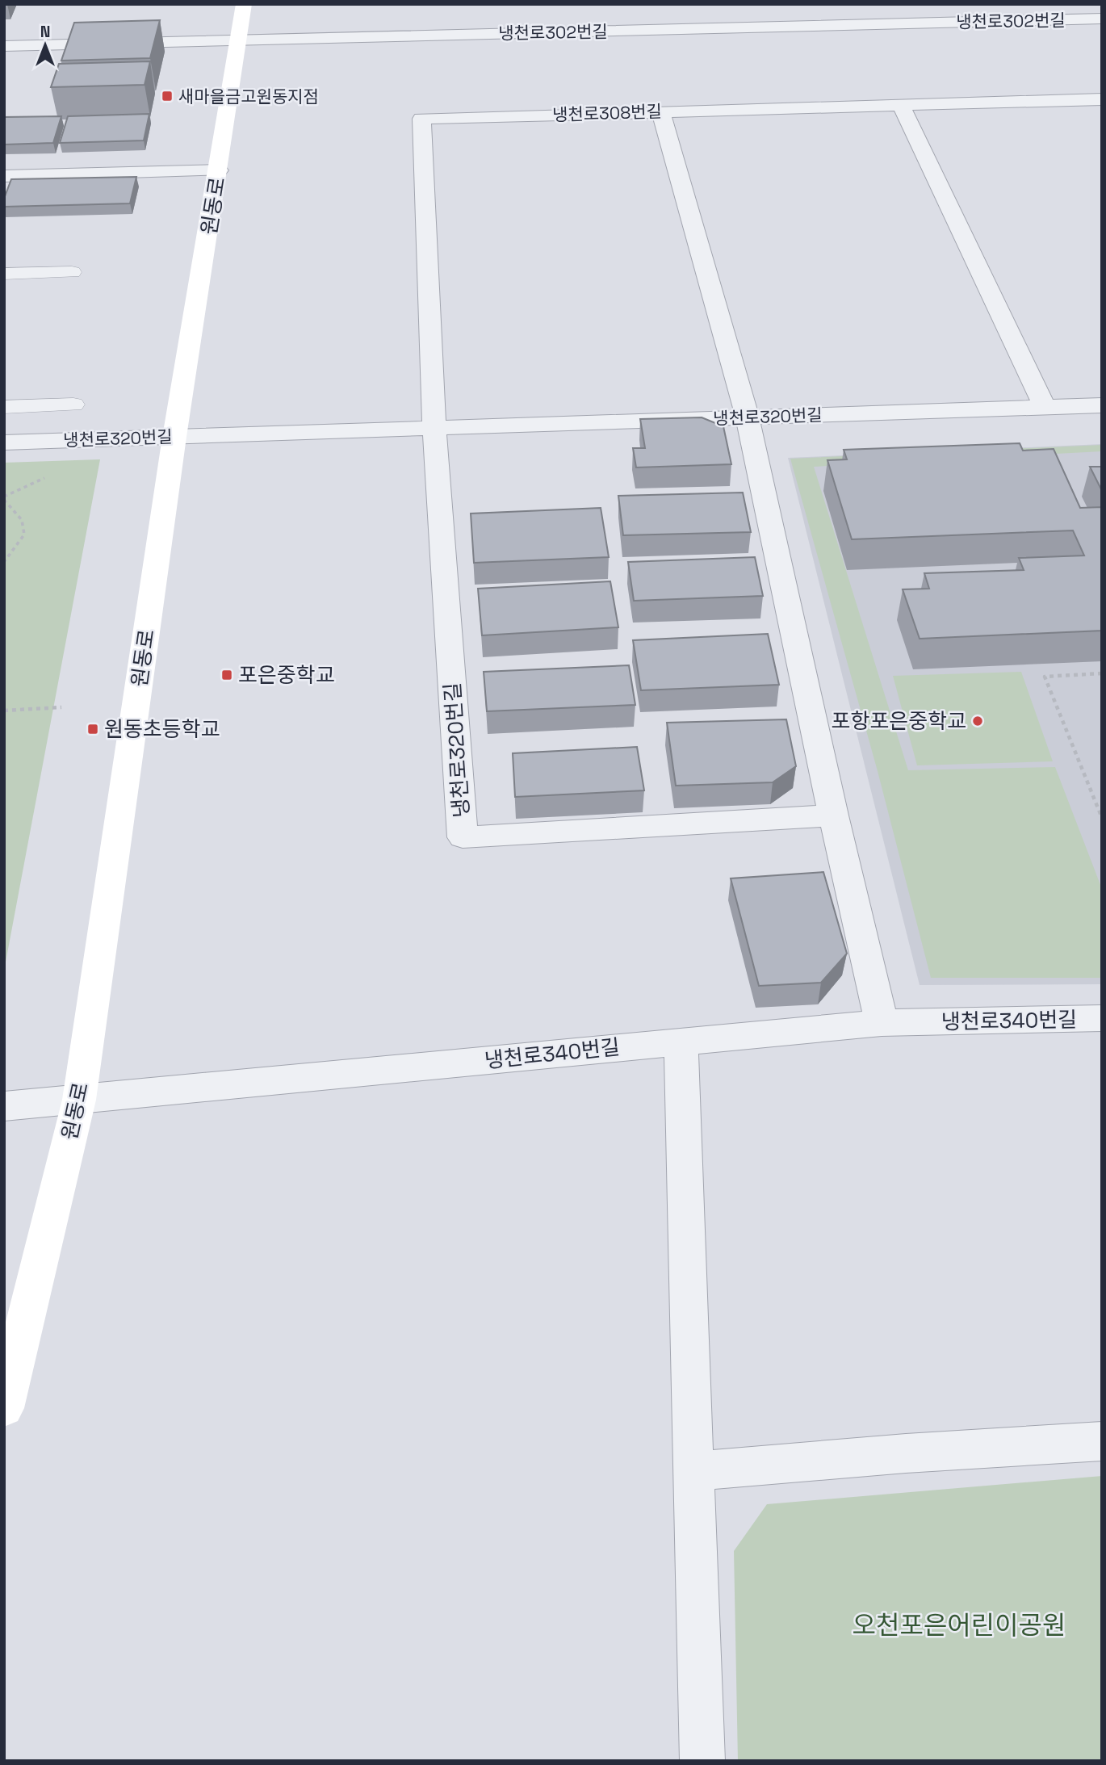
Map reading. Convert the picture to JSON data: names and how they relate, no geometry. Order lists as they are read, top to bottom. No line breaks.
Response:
{"streets":{"street":["냉천로302번길","냉천로308번길","원동로","냉천로320번길","냉천로340번길"]},"crossings":[["냉천로302번길","원동로"],["냉천로308번길","냉천로320번길"],["원동로","냉천로320번길"],["원동로","냉천로340번길"]],"parks":["오천포은어린이공원"],"places":{"transit":["새마을금고원동지점","포은중학교","원동초등학교"],"other":["포항포은중학교"]},"north":"top"}
